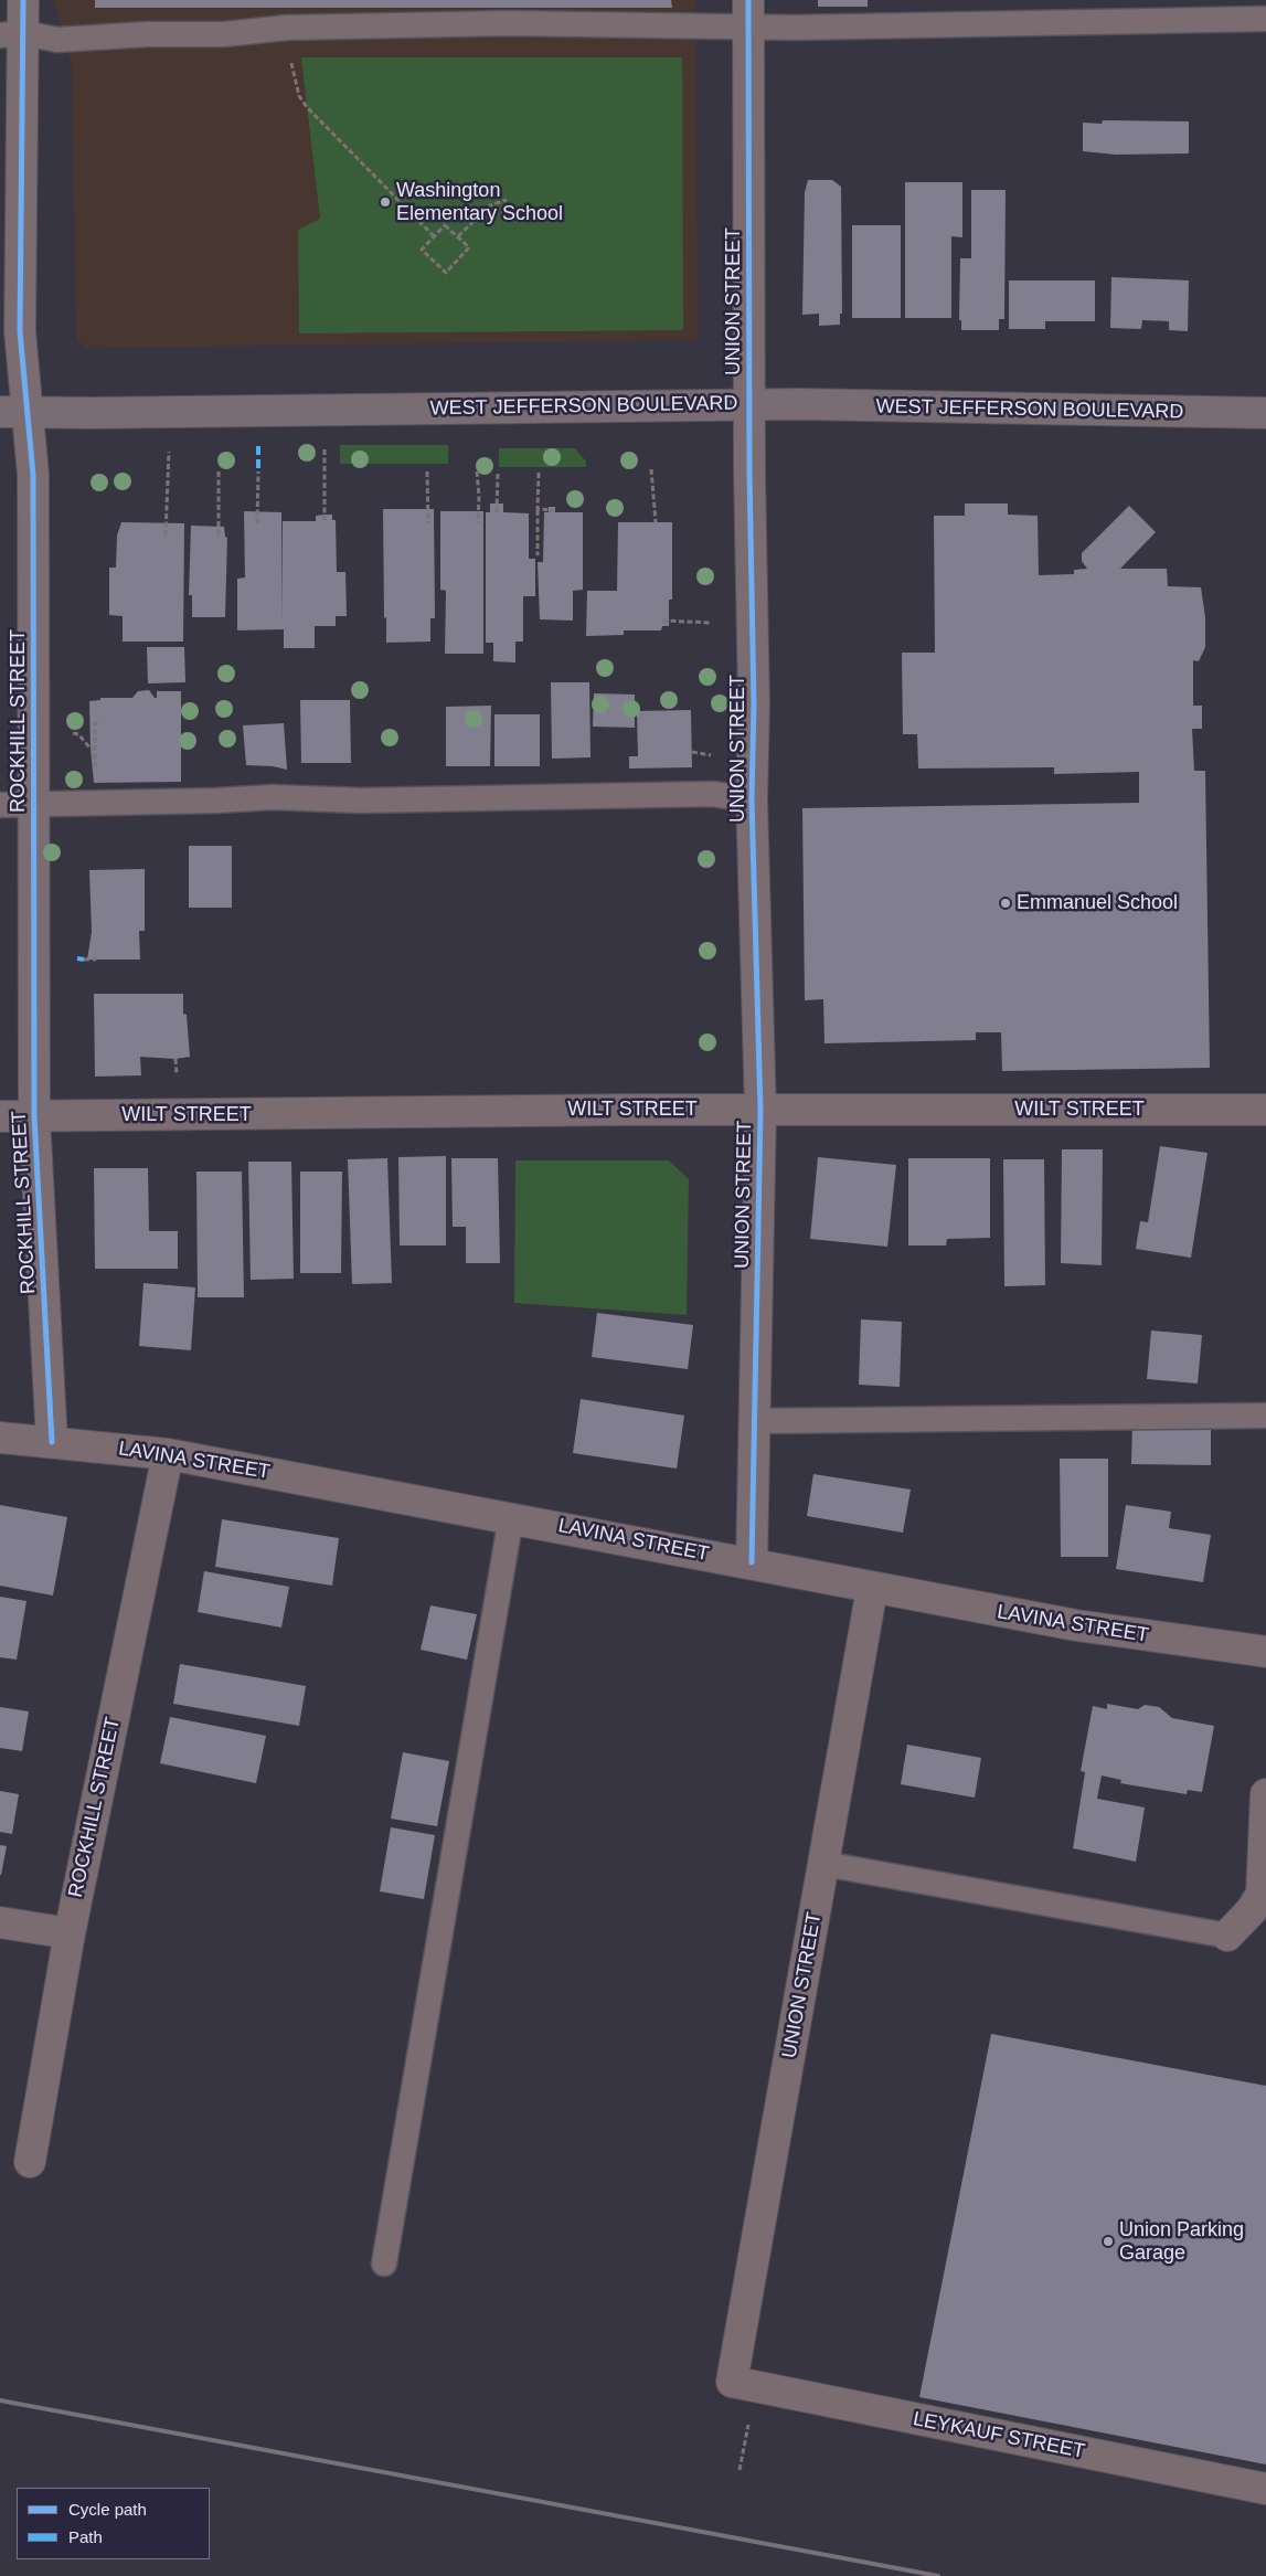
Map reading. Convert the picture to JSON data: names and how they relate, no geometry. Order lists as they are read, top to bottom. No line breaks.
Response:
{"streets":{"main road":["WEST JEFFERSON BOULEVARD"],"street":["UNION STREET","ROCKHILL STREET","WILT STREET","LAVINA STREET","LEYKAUF STREET"]},"crossings":[["UNION STREET","WEST JEFFERSON BOULEVARD"],["UNION STREET","WILT STREET"],["UNION STREET","LAVINA STREET"],["UNION STREET","LEYKAUF STREET"],["WEST JEFFERSON BOULEVARD","ROCKHILL STREET"],["ROCKHILL STREET","WILT STREET"],["ROCKHILL STREET","LAVINA STREET"]],"places":["Washington Elementary School","Emmanuel School","Union Parking Garage"],"legend":["Cycle path","Path"]}
